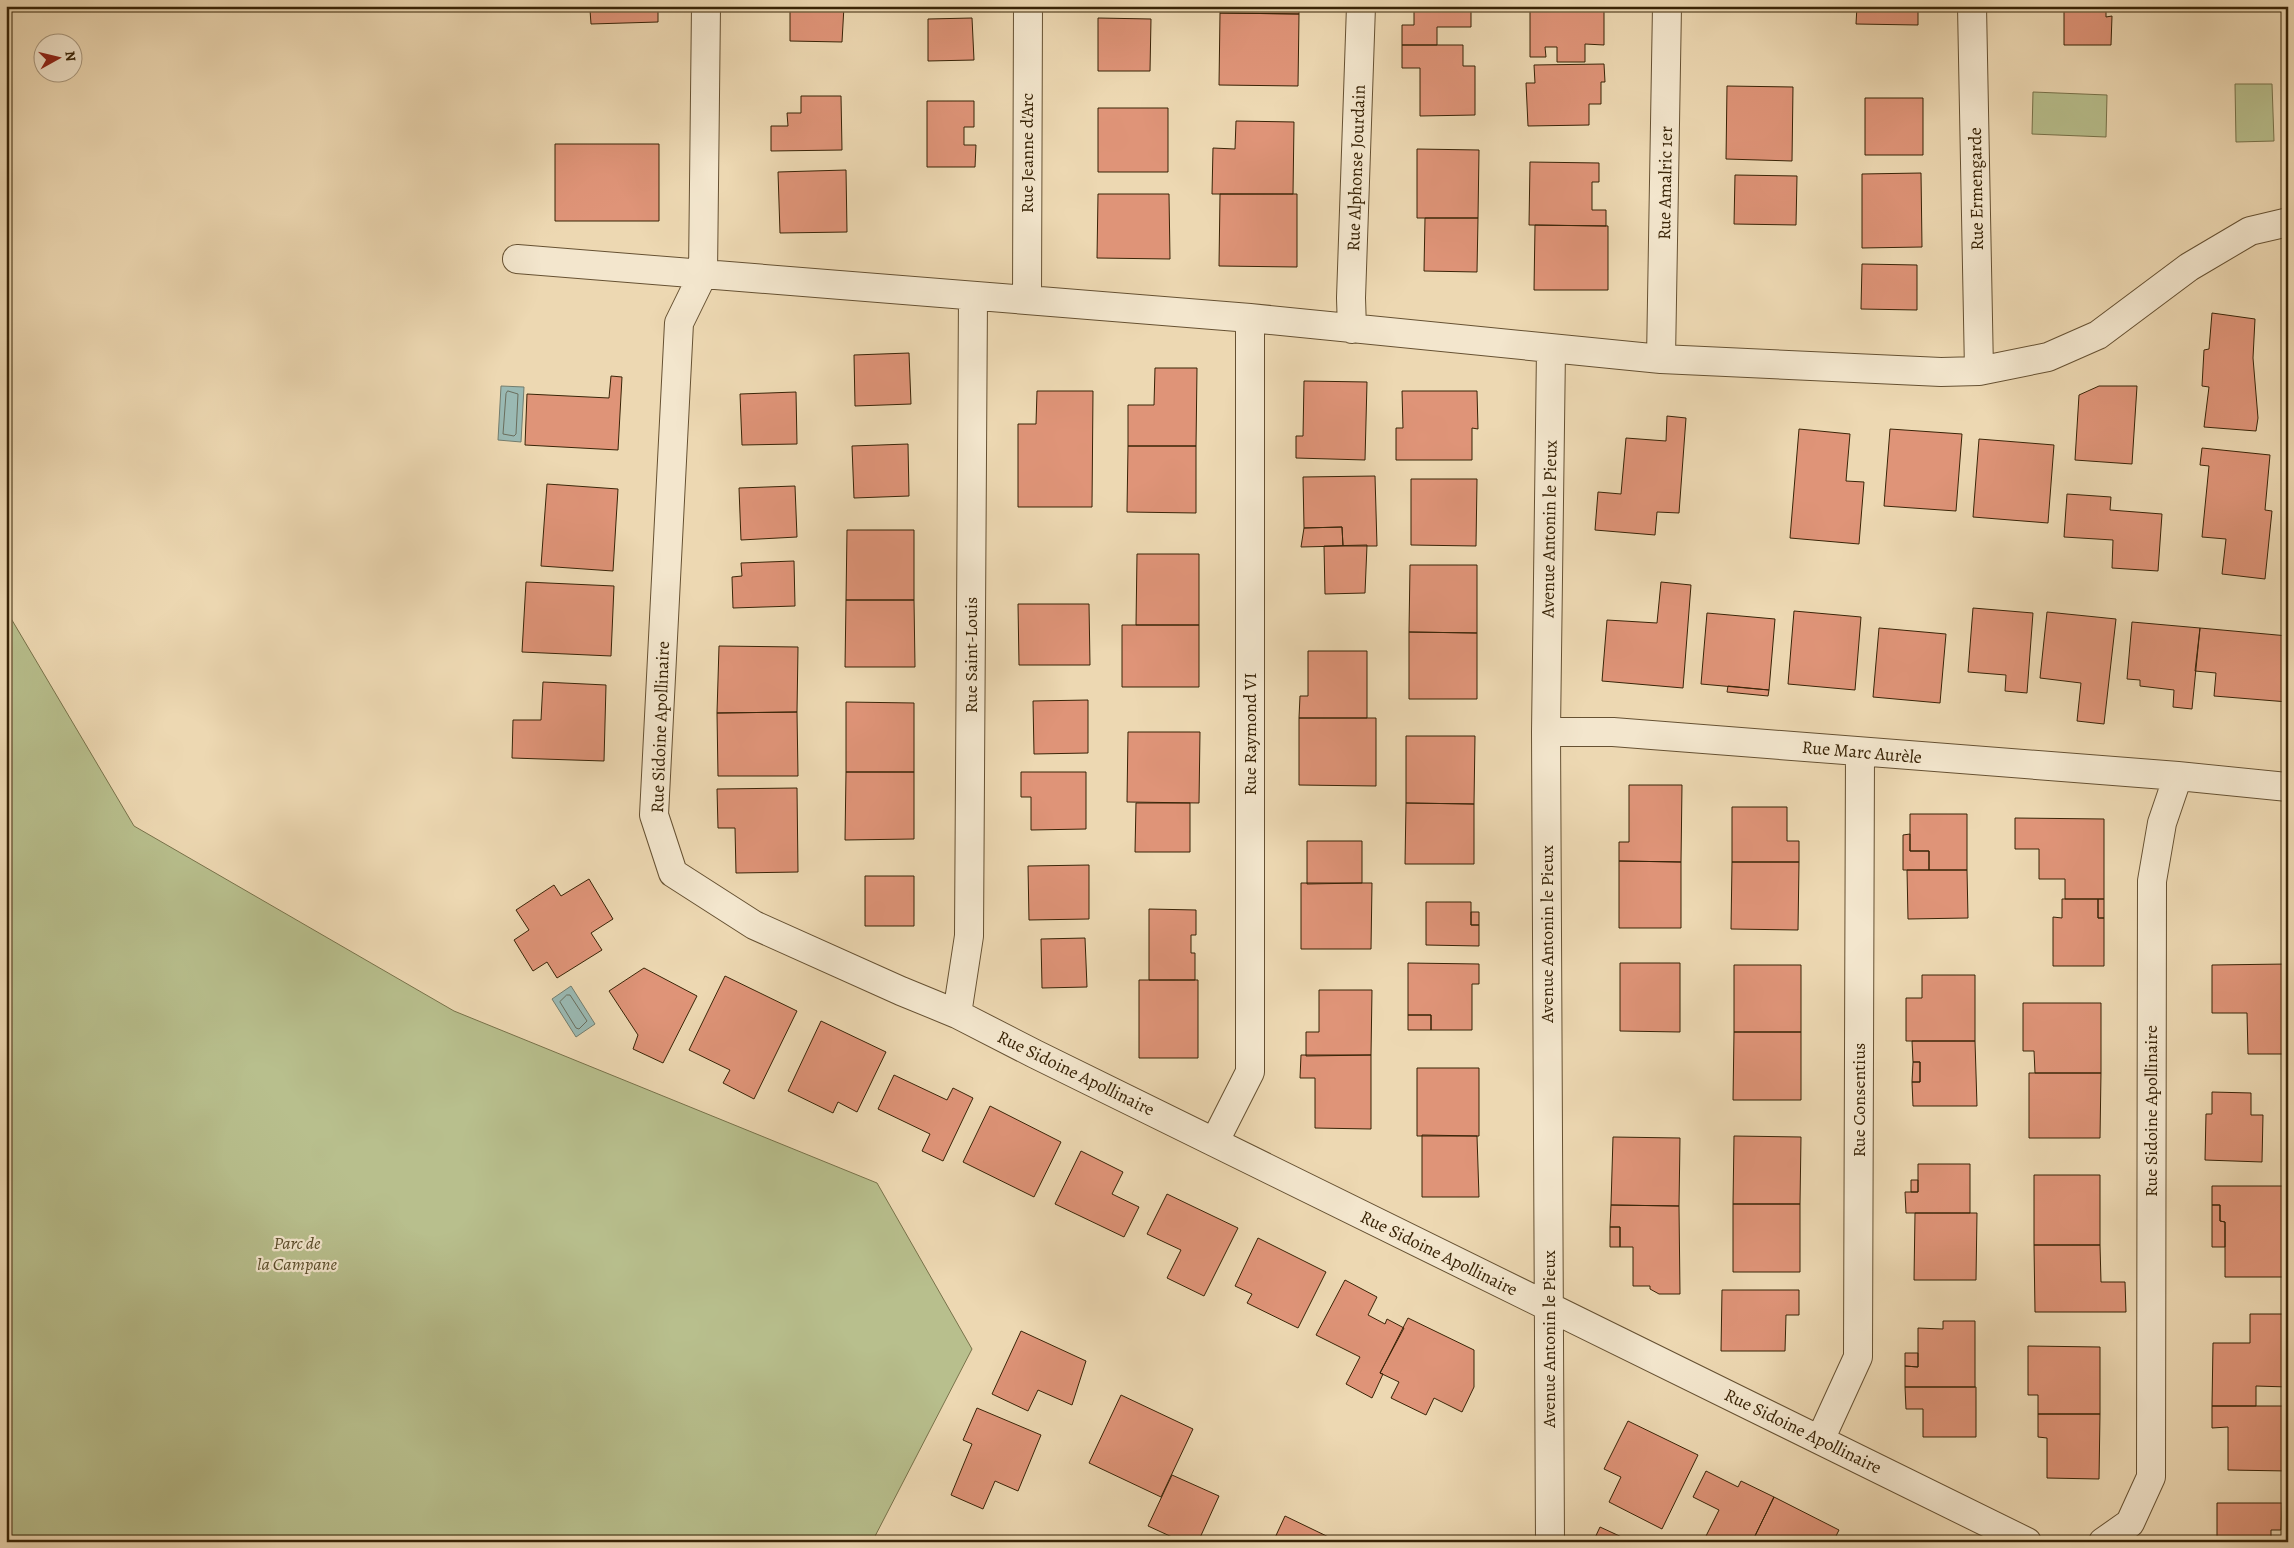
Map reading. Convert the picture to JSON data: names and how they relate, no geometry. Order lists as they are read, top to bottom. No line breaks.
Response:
{"streets":{"street":["Rue Jeanne d'Arc","Rue Alphonse Jourdain","Rue Amalric 1er","Rue Ermengarde","Avenue Antonin le Pieux","Rue Saint-Louis","Rue Sidoine Apollinaire","Rue Raymond VI","Rue Marc Aurèle","Rue Consentius"]},"crossings":[["Avenue Antonin le Pieux","Rue Sidoine Apollinaire"],["Avenue Antonin le Pieux","Rue Marc Aurèle"],["Rue Saint-Louis","Rue Sidoine Apollinaire"],["Rue Sidoine Apollinaire","Rue Raymond VI"],["Rue Sidoine Apollinaire","Rue Marc Aurèle"],["Rue Sidoine Apollinaire","Rue Consentius"],["Rue Marc Aurèle","Rue Consentius"]],"parks":["Parc de la Campane"],"north":"right"}
